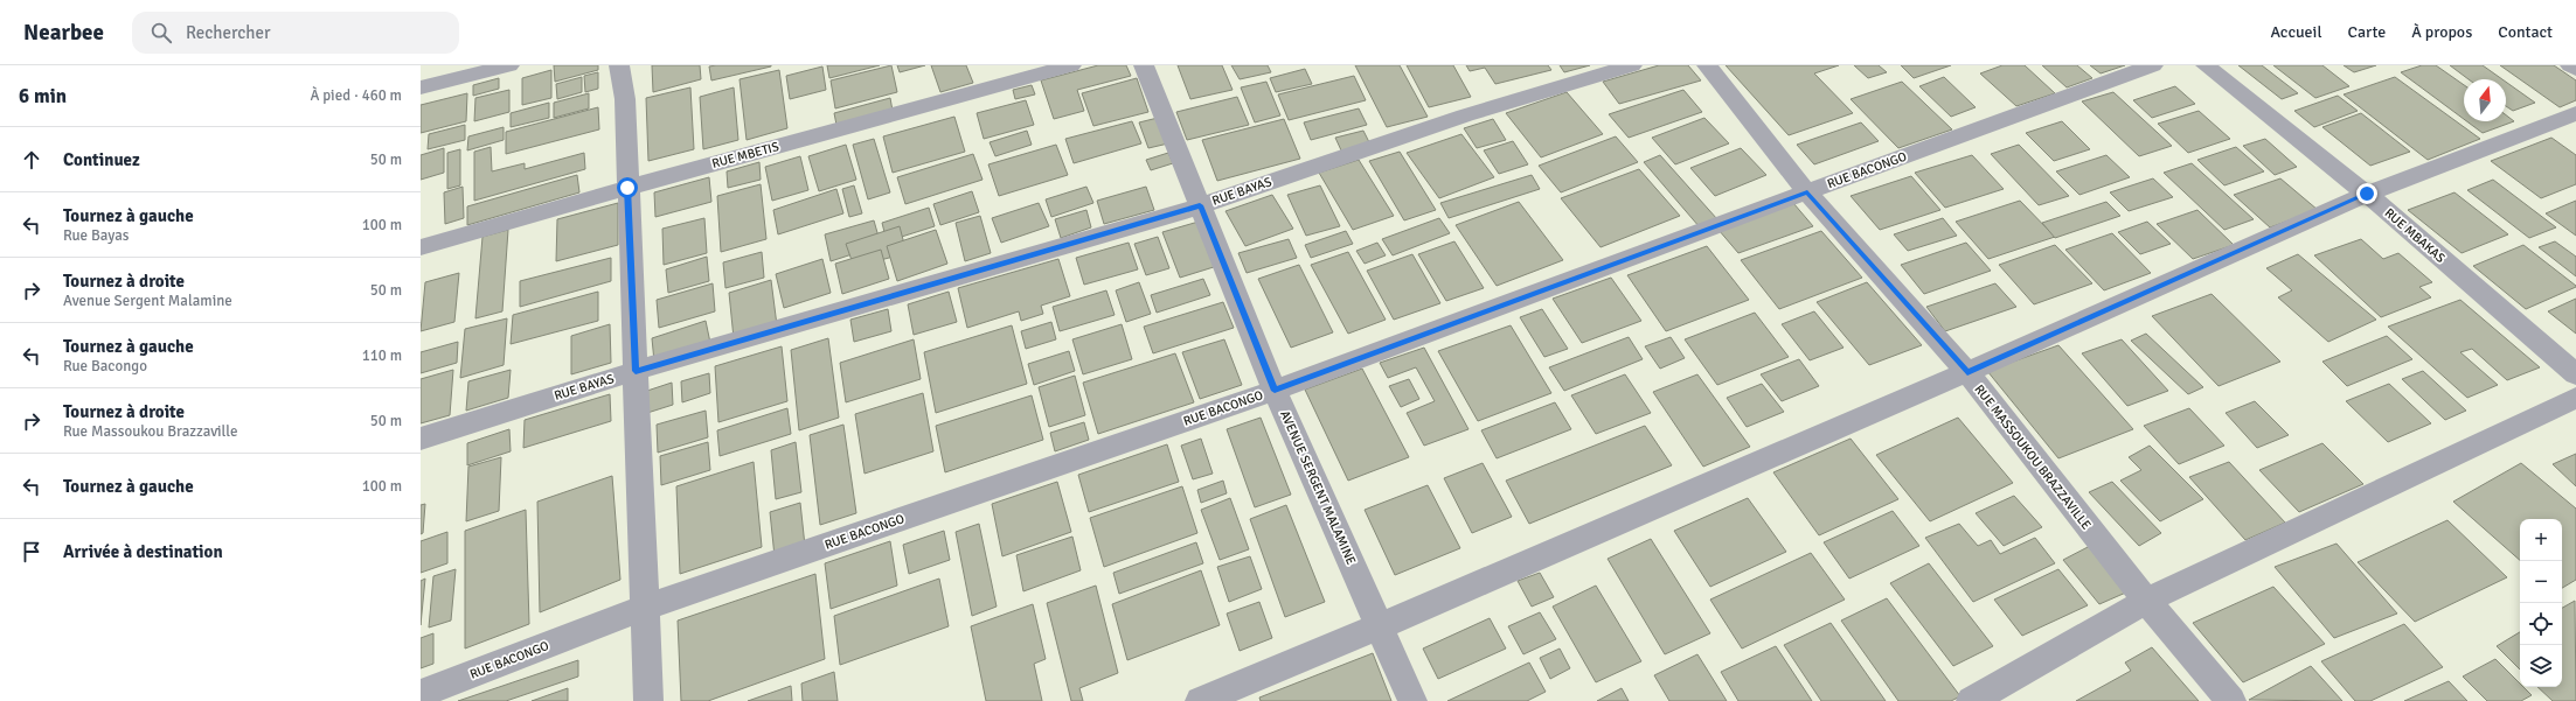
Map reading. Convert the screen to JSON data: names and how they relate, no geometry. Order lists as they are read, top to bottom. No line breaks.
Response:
{"streets":{"street":["RUE MBETIS","RUE BACONGO","RUE BAYAS","RUE MBAKAS","RUE MASSOUKOU BRAZZAVILLE","AVENUE SERGENT MALAMINE"]},"crossings":[["RUE BACONGO","RUE MASSOUKOU BRAZZAVILLE"],["RUE BACONGO","AVENUE SERGENT MALAMINE"],["RUE BAYAS","AVENUE SERGENT MALAMINE"]],"north":"top","page":{"header":"Nearbee","search":"Rechercher","nav":["Accueil","Carte","À propos","Contact"],"heading":["6 min","À pied · 460 m"],"list":[["Continuez","50 m"],["Tournez à gauche","Rue Bayas","100 m"],["Tournez à droite","Avenue Sergent Malamine","50 m"],["Tournez à gauche","Rue Bacongo","110 m"],["Tournez à droite","Rue Massoukou Brazzaville","50 m"],["Tournez à gauche","100 m"],"Arrivée à destination"],"map_buttons":["+","−"]}}
